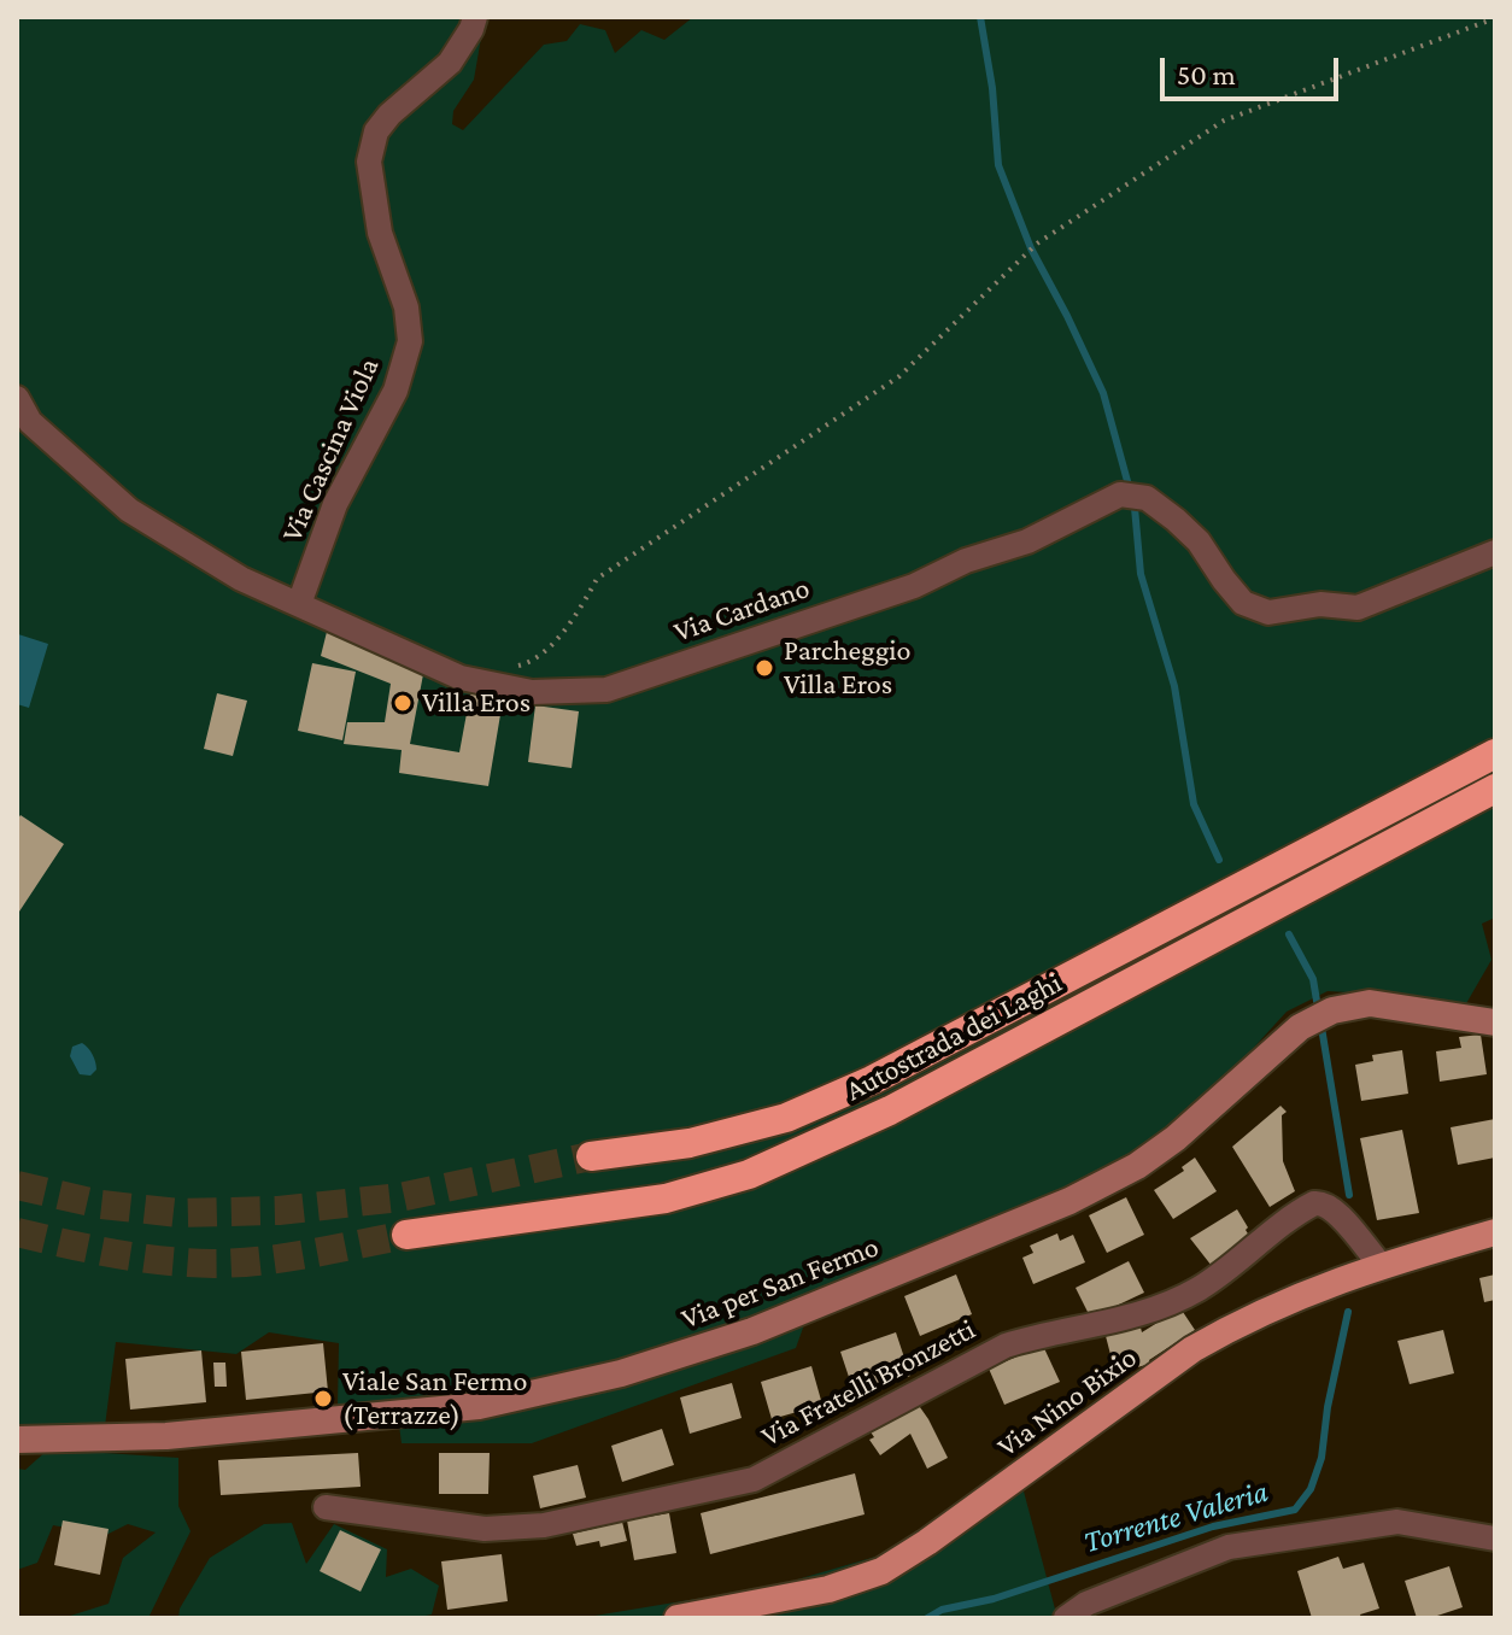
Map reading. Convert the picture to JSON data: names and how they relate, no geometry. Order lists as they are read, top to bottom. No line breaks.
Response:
{"streets":{"highway":["Autostrada dei Laghi"],"main road":["Via per San Fermo","Via Nino Bixio"],"street":["Via Cascina Viola","Via Cardano","Via Fratelli Bronzetti"]},"crossings":[["Via Cascina Viola","Via Cardano"],["Via Fratelli Bronzetti","Via Nino Bixio"]],"water":["Torrente Valeria"],"places":["Parcheggio Villa Eros","Villa Eros","Viale San Fermo (Terrazze)"],"scale_bar":"50 m"}
